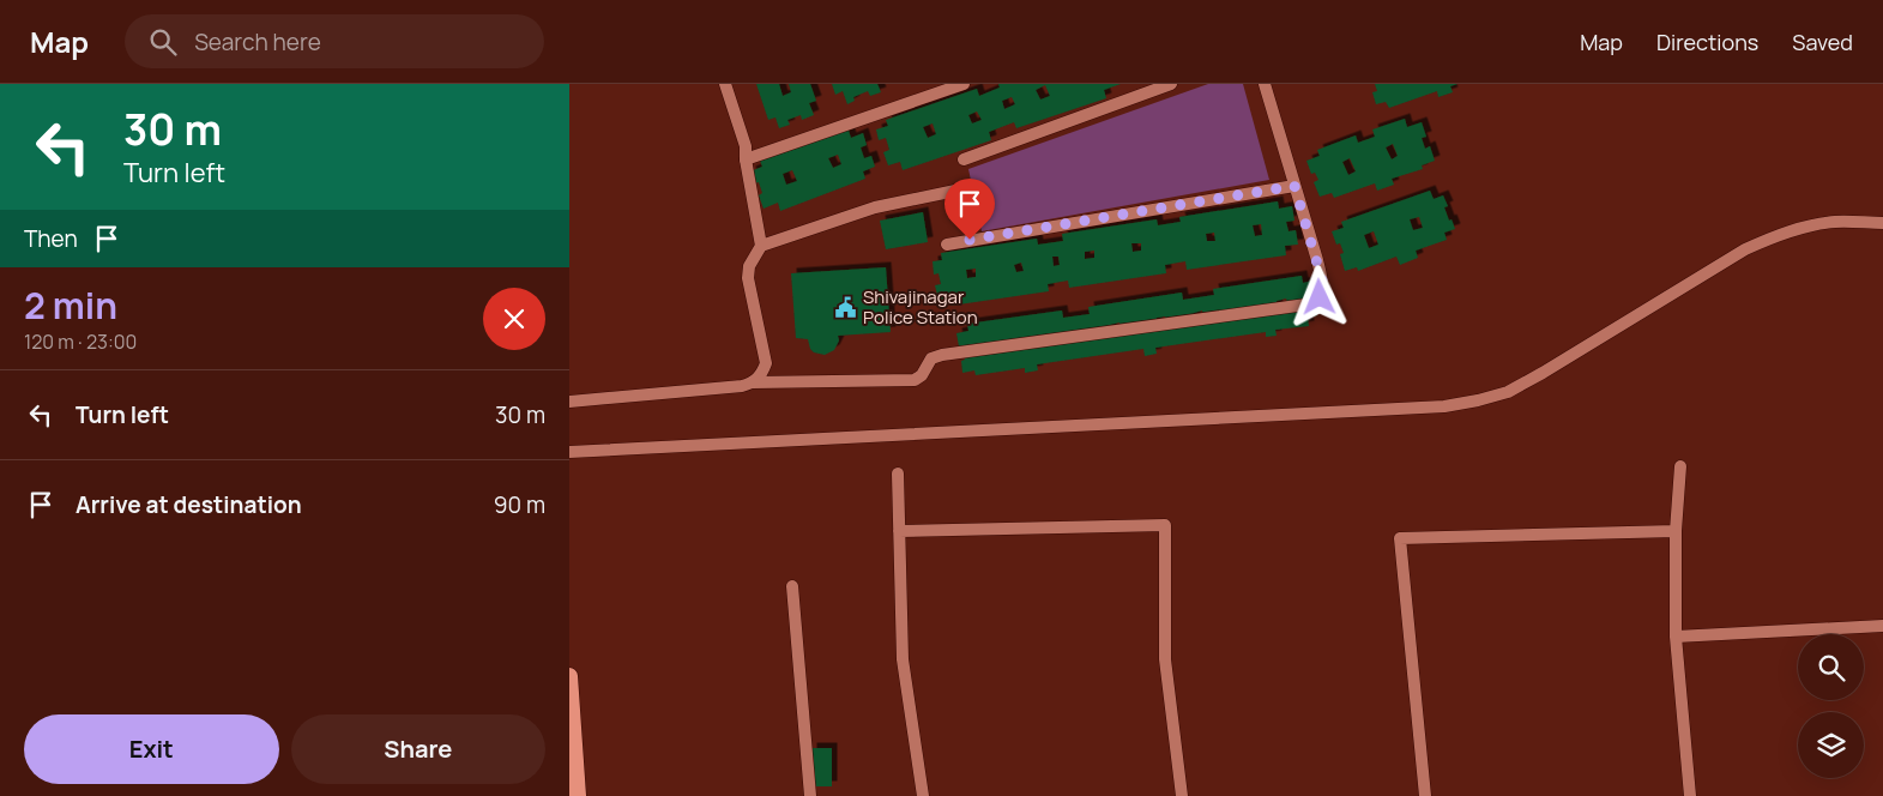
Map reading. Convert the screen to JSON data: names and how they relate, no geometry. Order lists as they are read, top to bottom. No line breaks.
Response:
{"places":{"public building":["Shivajinagar Police Station"]},"page":{"header":"Map","search":"Search here","nav":["Map","Directions","Saved"],"turn":["30 m","Turn left"],"then":"Then","heading":["2 min","120 m · 23:00"],"list":[{"name":"Turn left","value":"30 m"},{"name":"Arrive at destination","value":"90 m"}],"buttons":["Exit","Share"]}}
